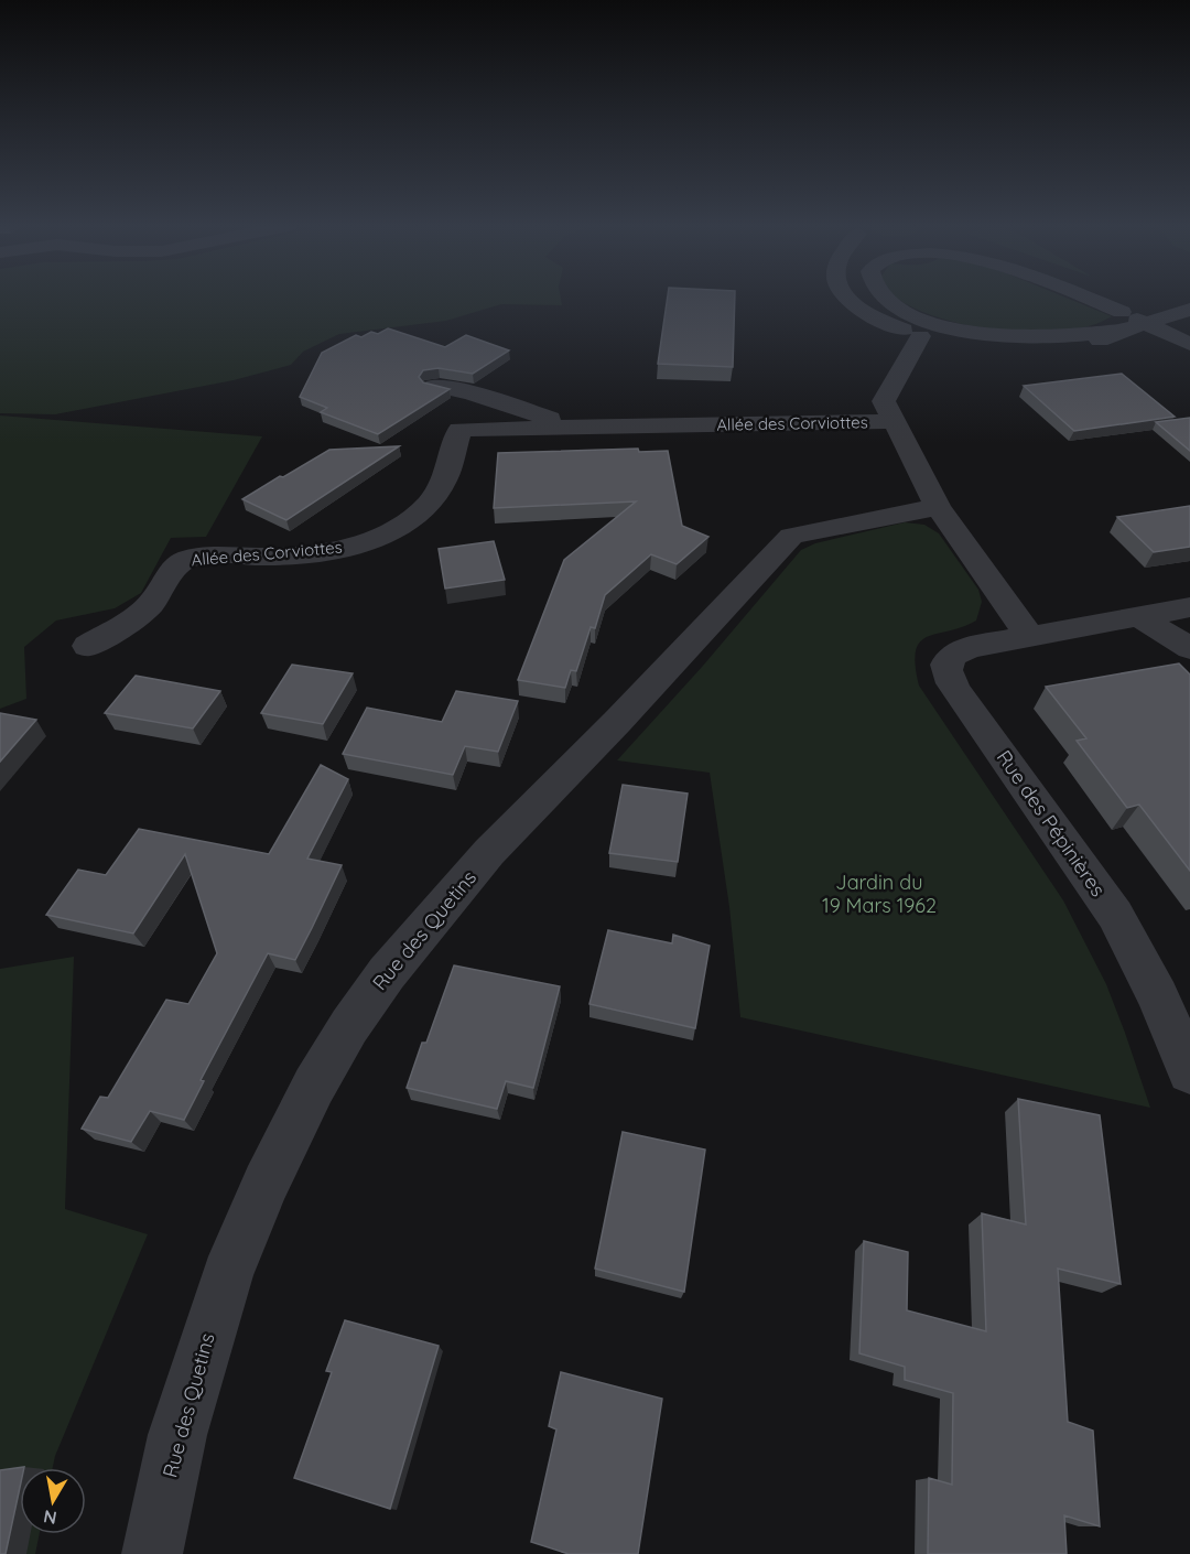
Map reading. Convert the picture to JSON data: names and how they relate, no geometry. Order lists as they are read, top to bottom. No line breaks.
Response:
{"streets":{"street":["Allée des Corviottes","Rue des Pépinières","Rue des Quetins"]},"parks":["Jardin du 19 Mars 1962"],"north":"bottom"}
